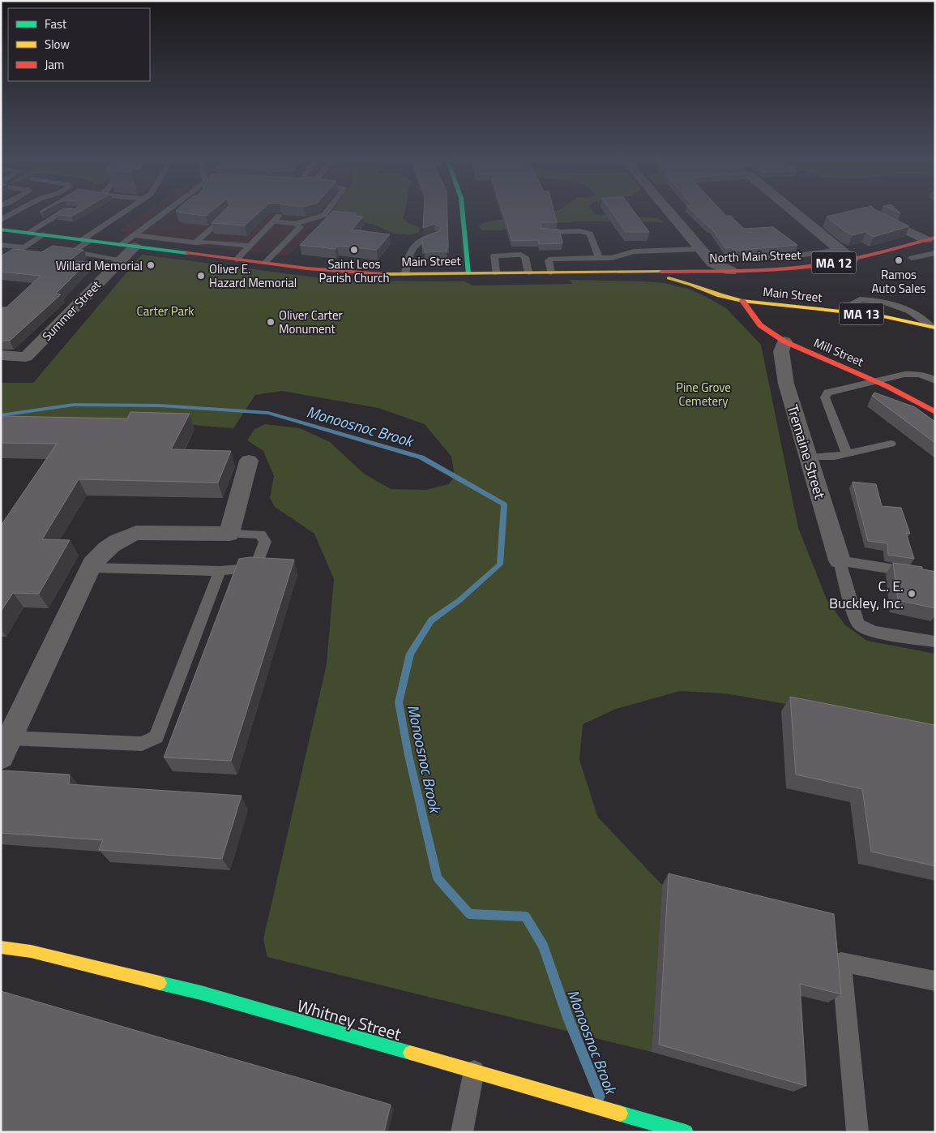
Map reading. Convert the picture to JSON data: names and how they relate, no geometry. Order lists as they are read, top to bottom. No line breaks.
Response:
{"streets":{"main road":["North Main Street","Main Street","MA 12","MA 13","Mill Street","Whitney Street"],"street":["Summer Street","Tremaine Street"]},"crossings":[["North Main Street","Main Street"],["North Main Street","MA 13"],["Main Street","Summer Street"],["Main Street","MA 13"],["Main Street","Mill Street"],["MA 13","Mill Street"],["Mill Street","Tremaine Street"]],"water":["Monoosnoc Brook"],"parks":["Carter Park","Pine Grove Cemetery"],"places":["Saint Leos Parish Church","Ramos Auto Sales","Willard Memorial","Oliver E. Hazard Memorial","Oliver Carter Monument","C. E. Buckley, Inc."],"legend":["Fast","Slow","Jam"]}
